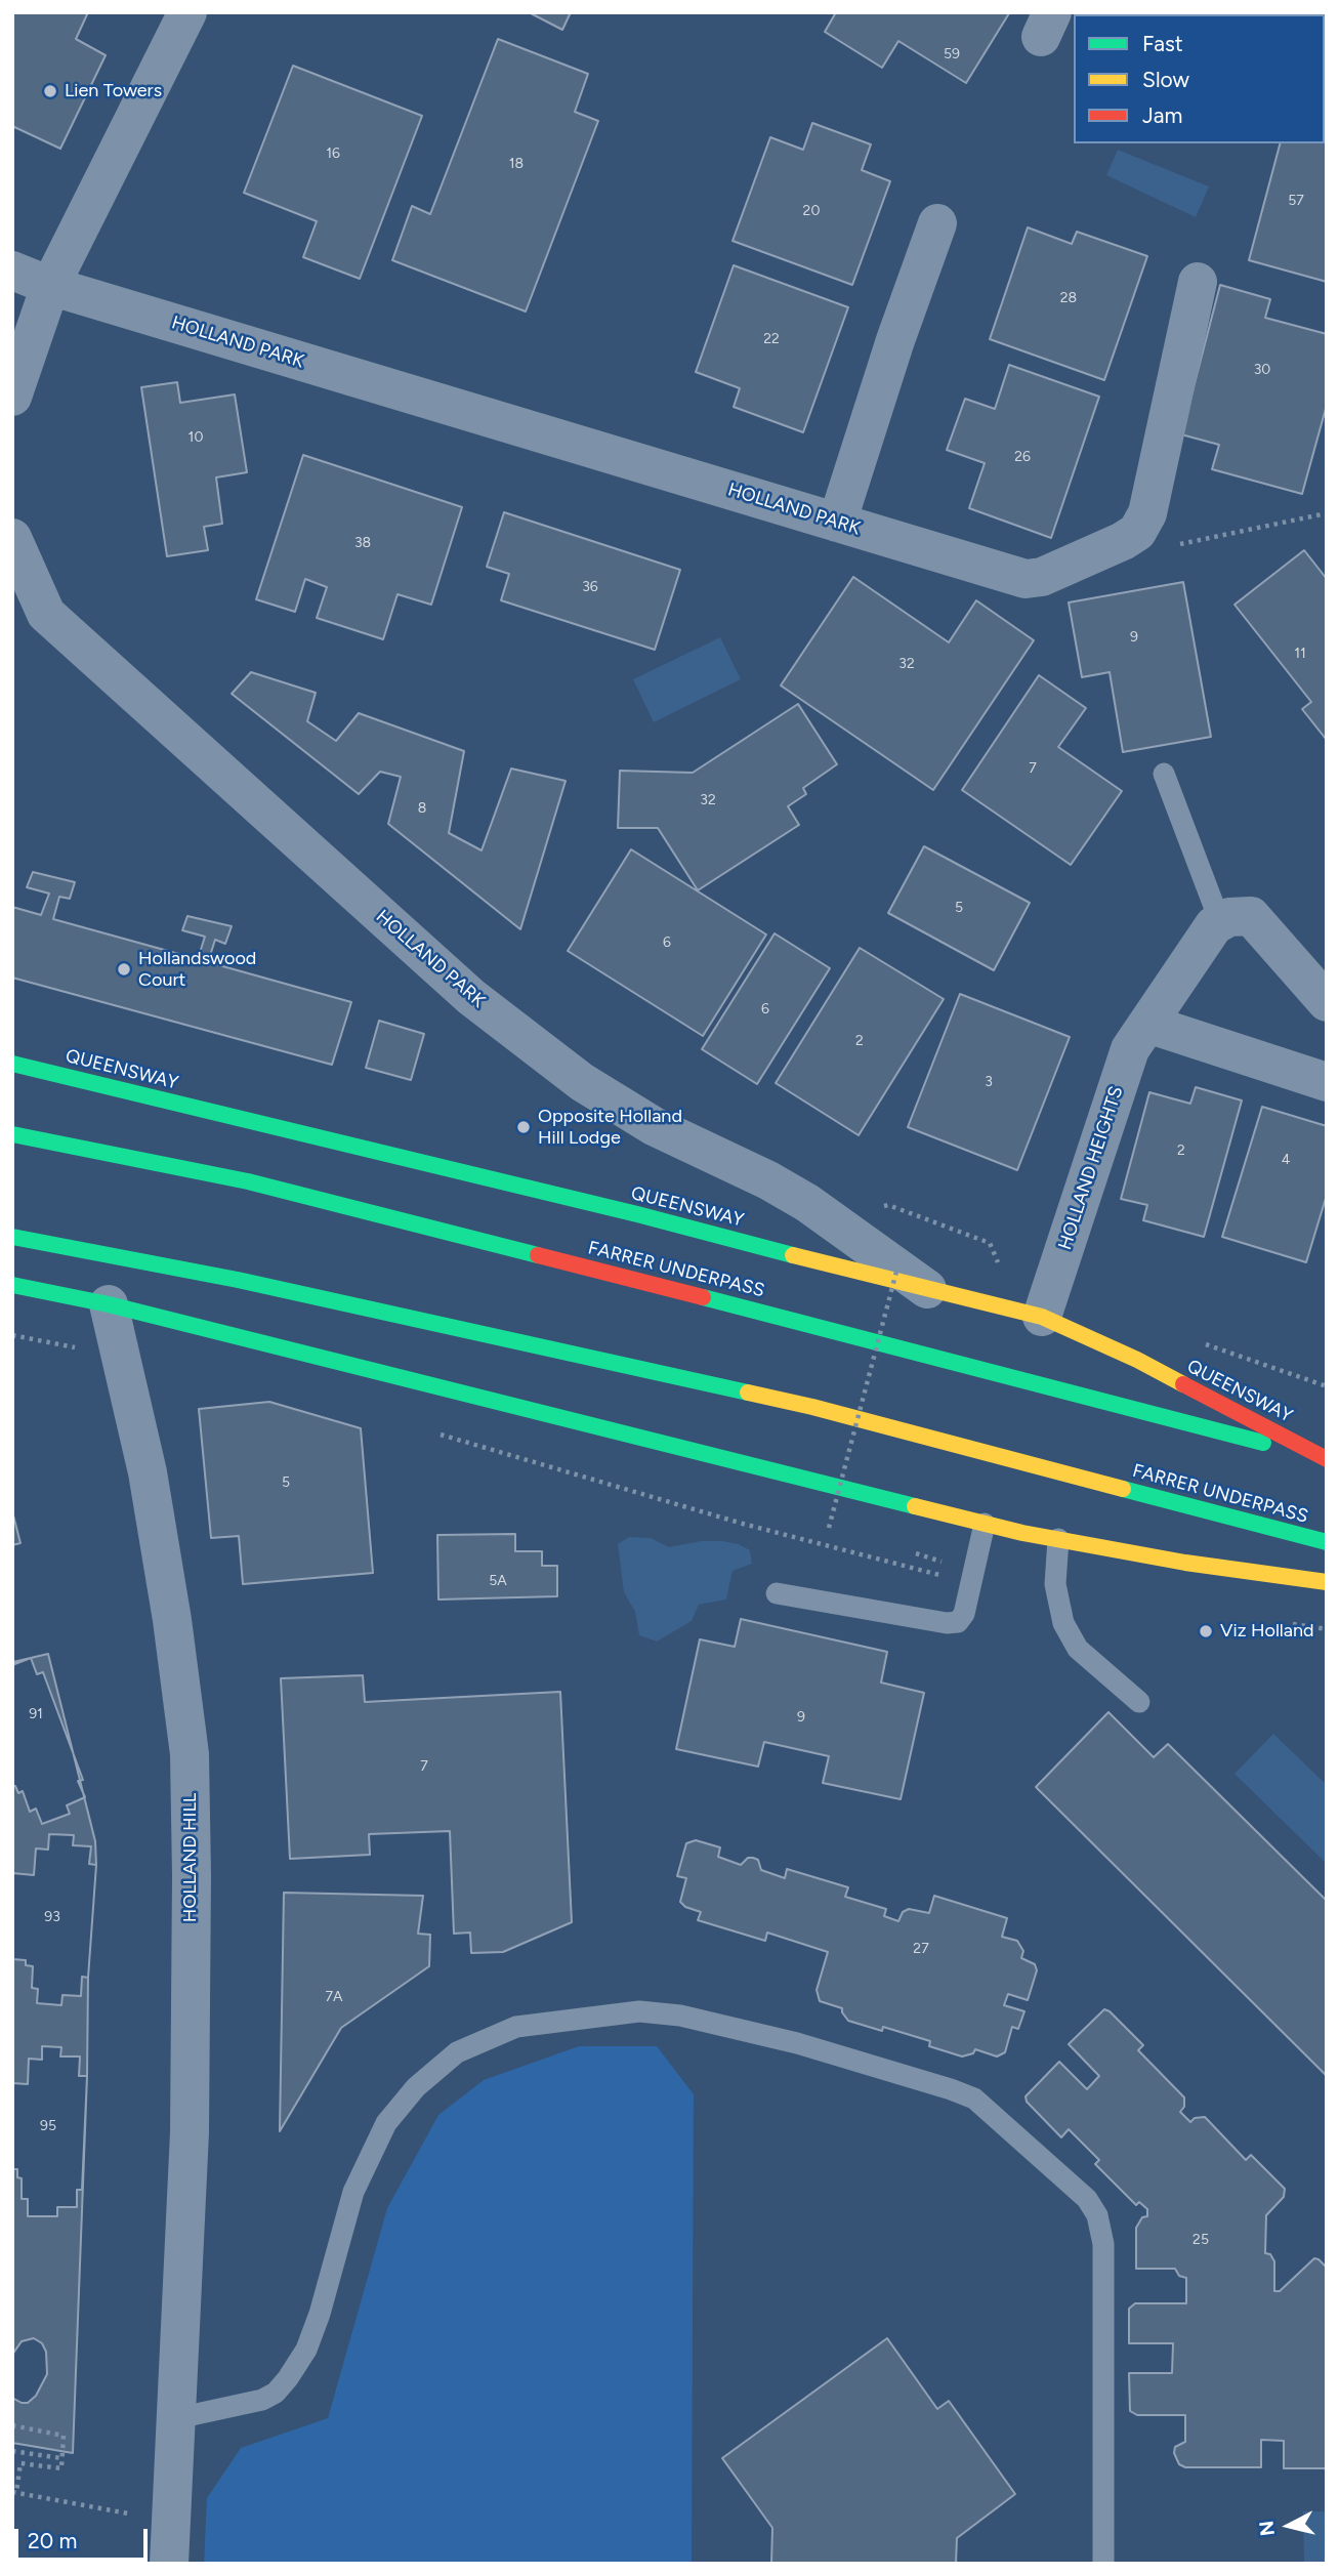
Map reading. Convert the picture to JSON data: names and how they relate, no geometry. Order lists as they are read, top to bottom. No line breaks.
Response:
{"streets":{"highway":["QUEENSWAY","FARRER UNDERPASS"],"street":["HOLLAND PARK","HOLLAND HEIGHTS","HOLLAND HILL"]},"crossings":[["HOLLAND PARK","QUEENSWAY"],["QUEENSWAY","HOLLAND HEIGHTS"],["QUEENSWAY","FARRER UNDERPASS"]],"places":["Lien Towers","Hollandswood Court","Opposite Holland Hill Lodge","Viz Holland"],"house_numbers":["59","16","18","57","20","28","22","30","10","26","38","36","9","11","32","7","32","8","5","6","6","2","3","2","4","5","5A","91","9","7","93","27","7A","95","25"],"legend":["Fast","Slow","Jam"],"scale_bar":"20 m","north":"left"}
